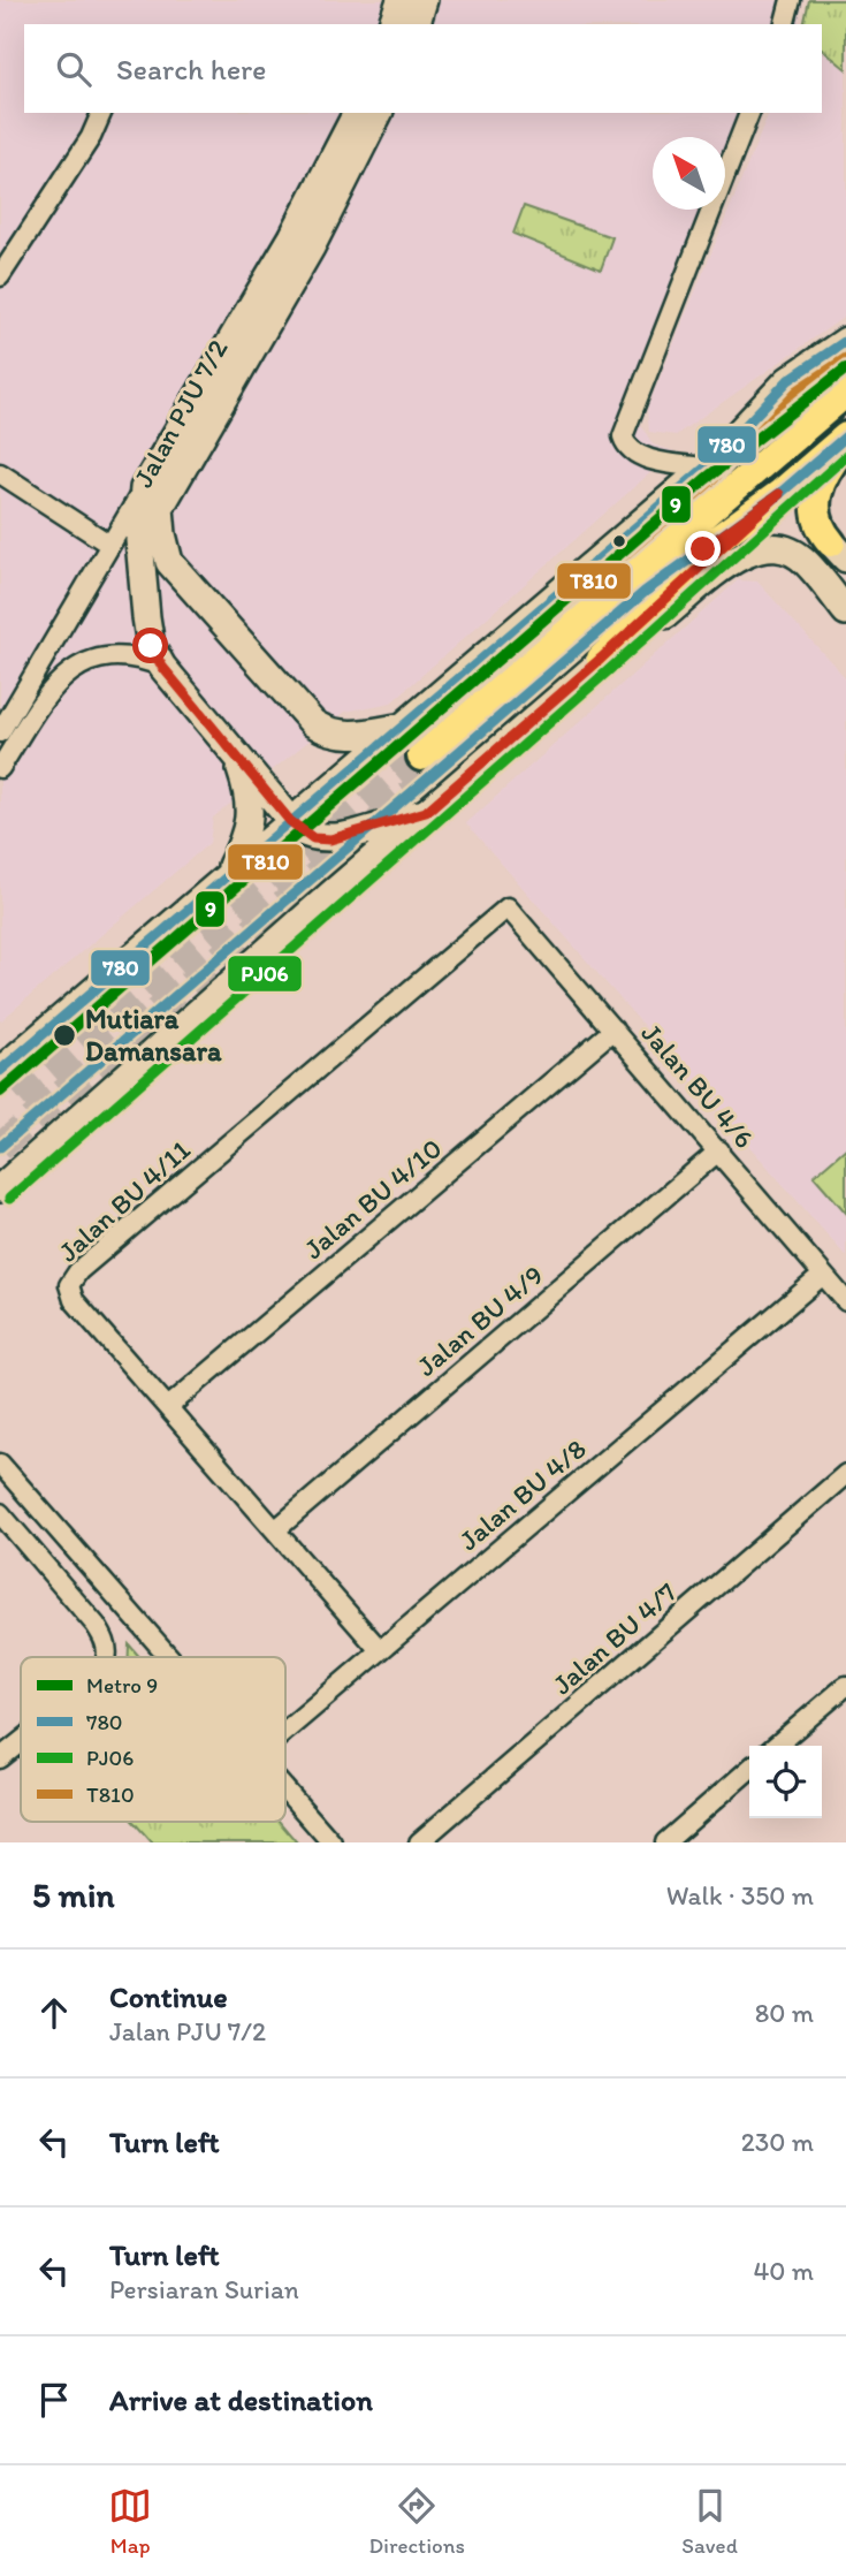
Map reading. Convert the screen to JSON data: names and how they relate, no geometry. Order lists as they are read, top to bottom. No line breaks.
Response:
{"streets":{"street":["Jalan PJU 7/2","Jalan BU 4/6","Jalan BU 4/10","Jalan BU 4/11","Jalan BU 4/9","Jalan BU 4/8","Jalan BU 4/7"]},"crossings":[["Jalan BU 4/6","Jalan BU 4/10"],["Jalan BU 4/6","Jalan BU 4/11"],["Jalan BU 4/6","Jalan BU 4/9"],["Jalan BU 4/6","Jalan BU 4/8"],["Jalan BU 4/10","Jalan BU 4/11"],["Jalan BU 4/11","Jalan BU 4/9"],["Jalan BU 4/11","Jalan BU 4/8"]],"places":["Mutiara Damansara"],"lines":["transit line 780","transit line T810","metro line 9","transit line PJ06"],"legend":["Metro 9","780","PJ06","T810"],"north":"top left","page":{"search":"Search here","heading":["5 min","Walk · 350 m"],"list":[["Continue","Jalan PJU 7/2","80 m"],["Turn left","230 m"],["Turn left","Persiaran Surian","40 m"],"Arrive at destination"],"nav":["Map","Directions","Saved"]}}
